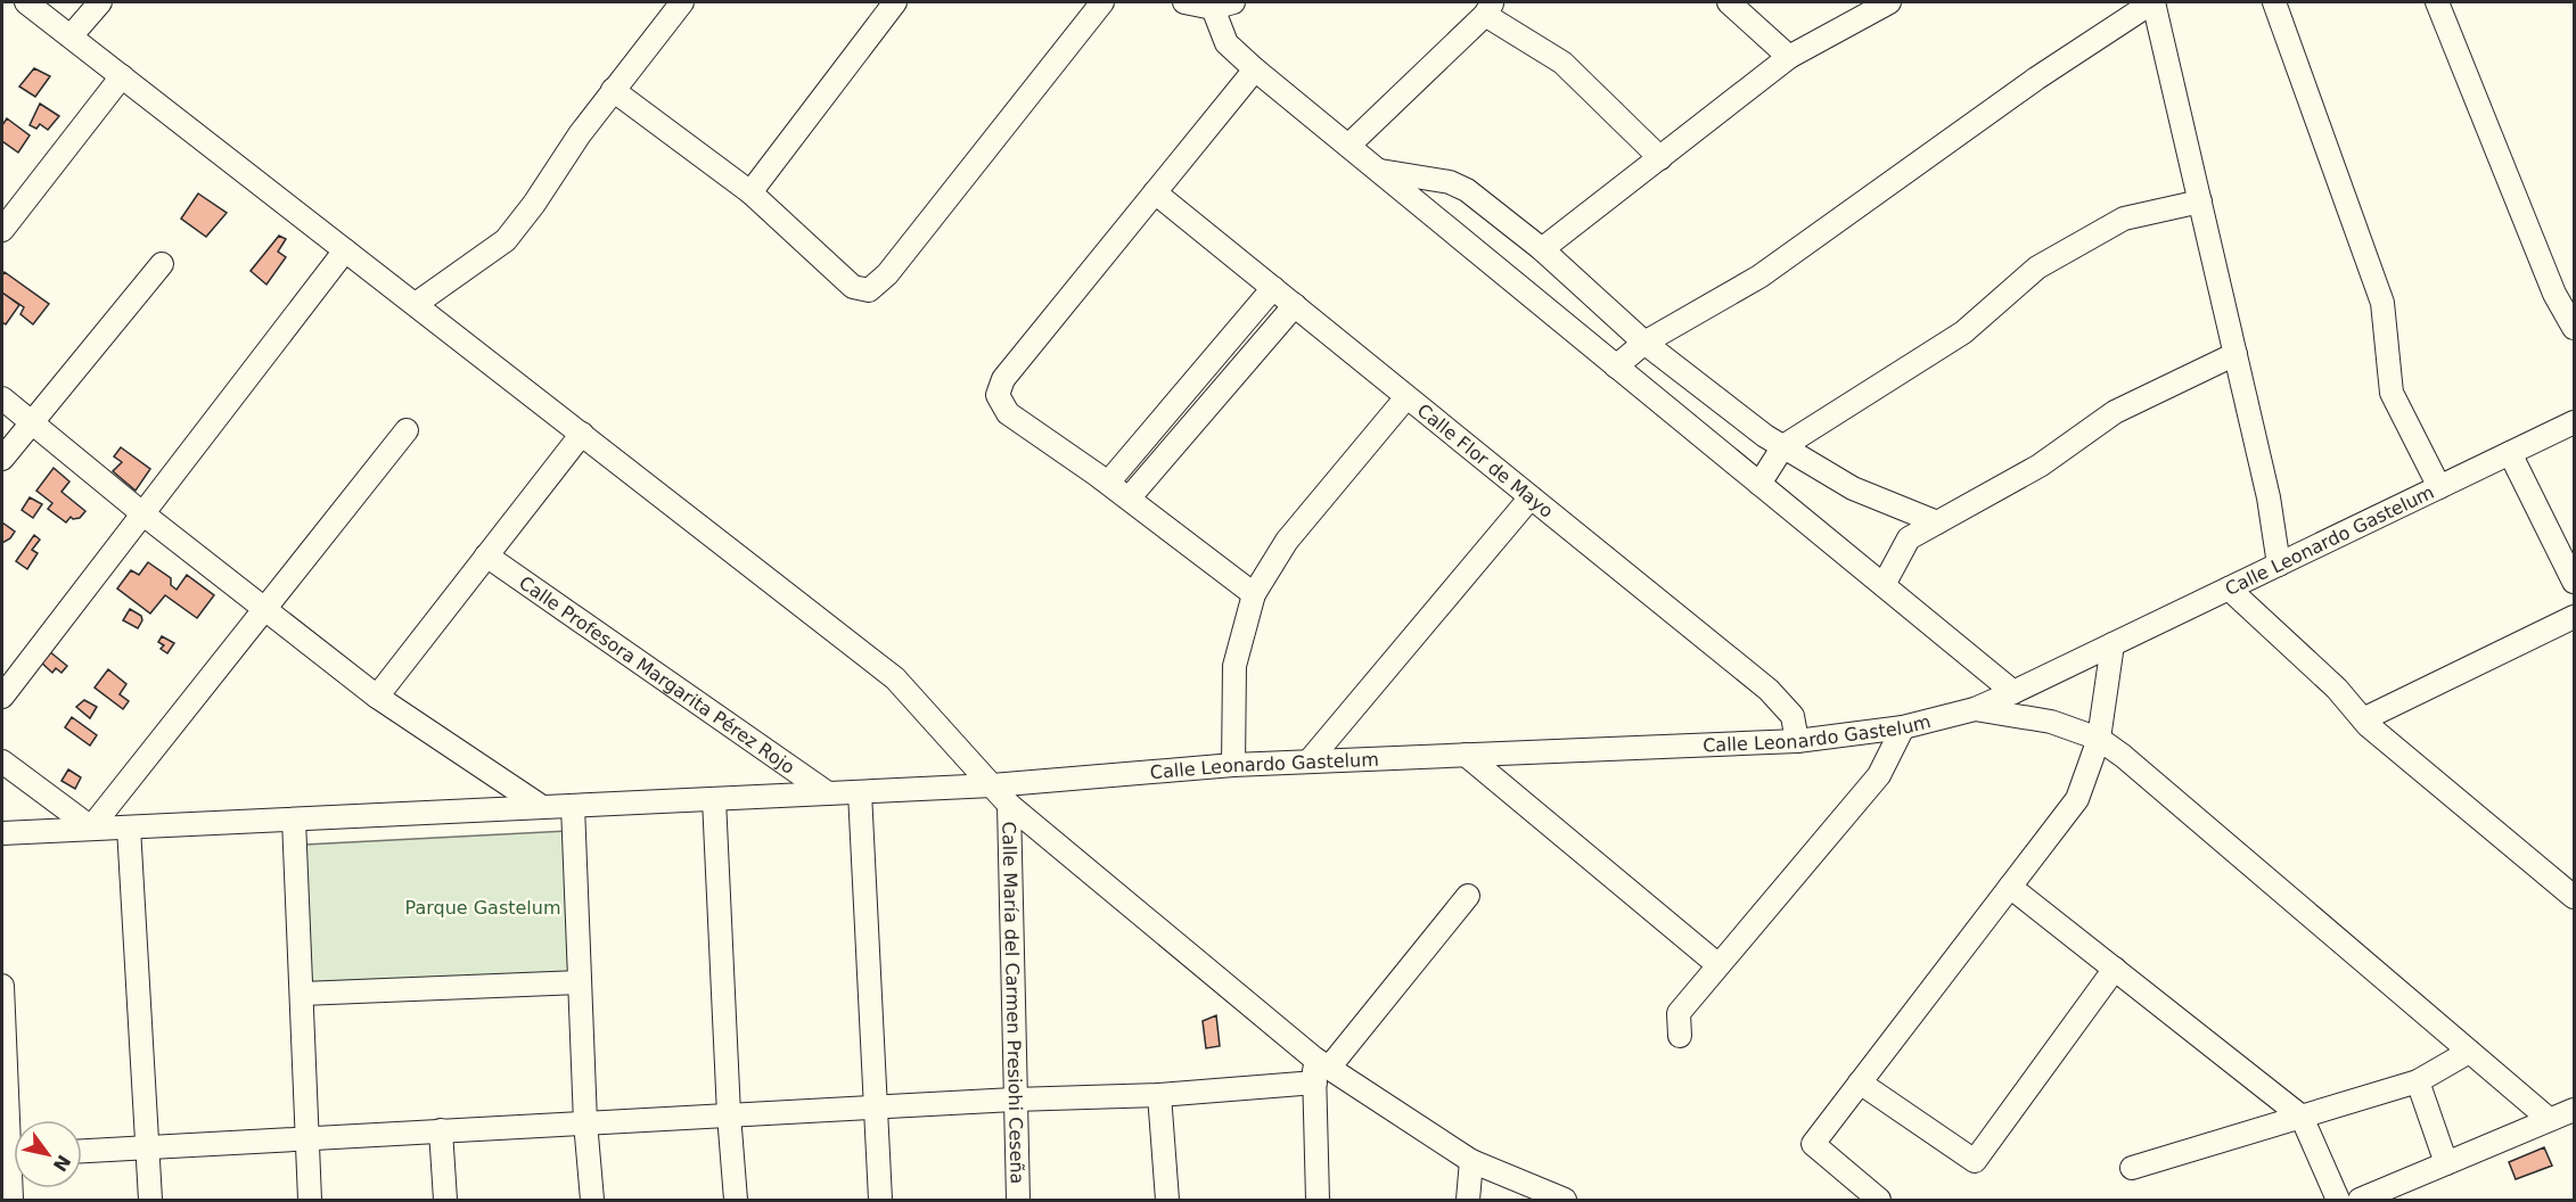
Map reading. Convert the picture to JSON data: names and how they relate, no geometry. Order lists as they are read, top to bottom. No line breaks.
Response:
{"streets":{"street":["Calle Flor de Mayo","Calle Leonardo Gastelum","Calle Profesora Margarita Pérez Rojo","Calle María del Carmen Presiohi Ceseña"]},"crossings":[["Calle Flor de Mayo","Calle Leonardo Gastelum"],["Calle Leonardo Gastelum","Calle Profesora Margarita Pérez Rojo"]],"parks":["Parque Gastelum"],"north":"bottom right"}
